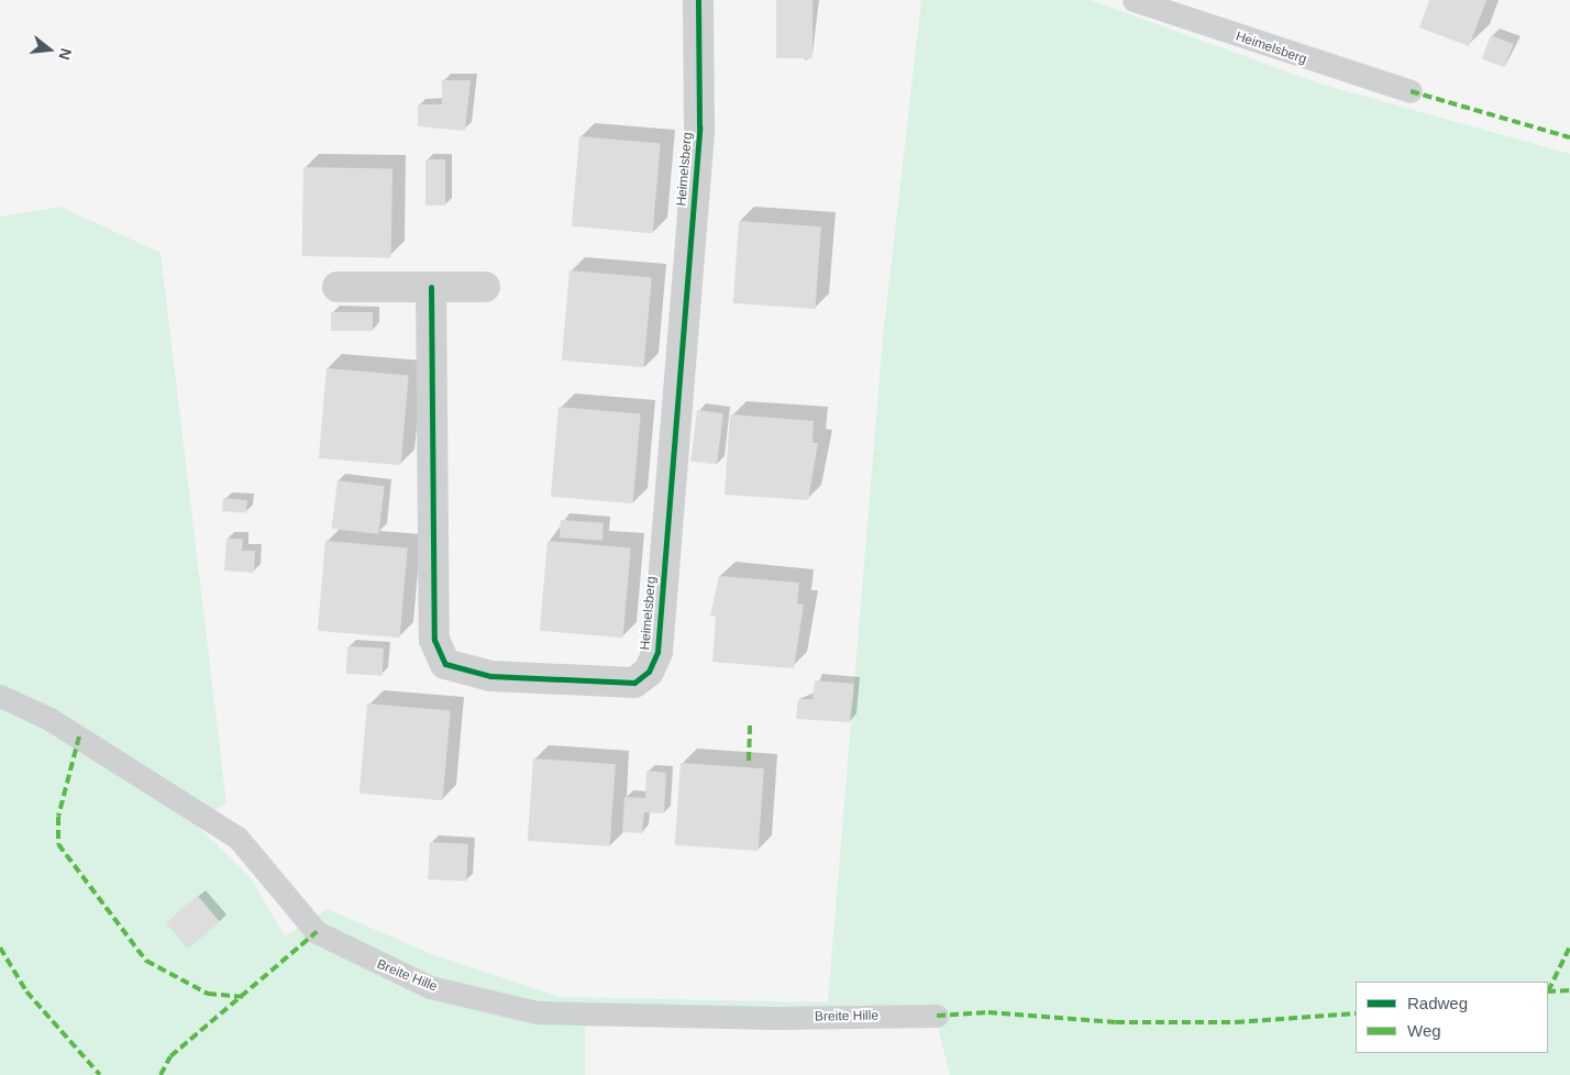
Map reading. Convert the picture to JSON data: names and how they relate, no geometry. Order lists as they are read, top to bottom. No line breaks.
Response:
{"streets":{"street":["Heimelsberg"],"lane":["Breite Hille"]},"legend":["Radweg","Weg"],"north":"right"}
